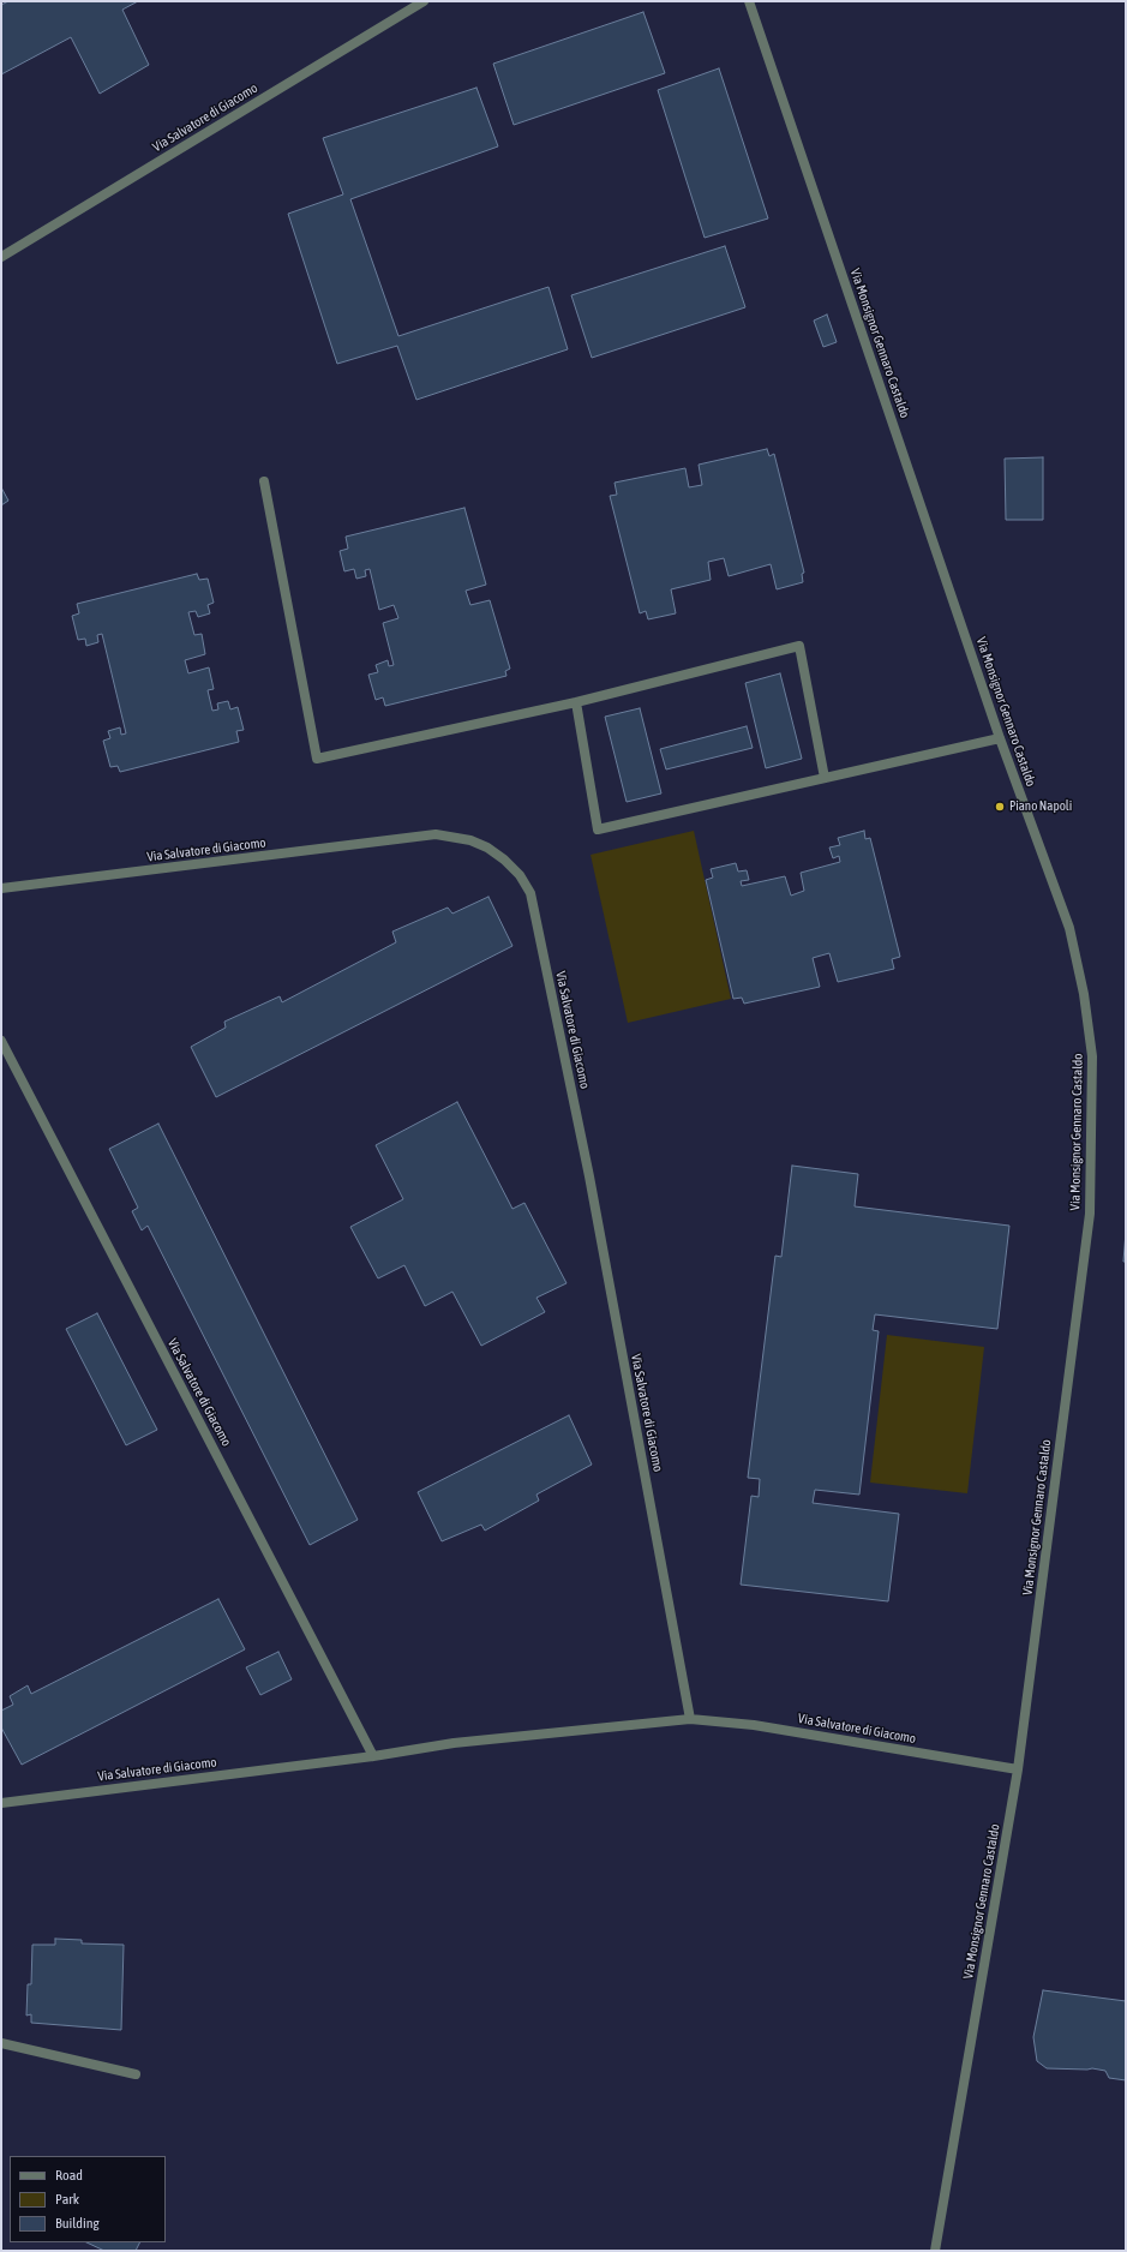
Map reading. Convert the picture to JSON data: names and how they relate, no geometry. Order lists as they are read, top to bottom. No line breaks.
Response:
{"streets":{"street":["Via Salvatore di Giacomo","Via Monsignor Gennaro Castaldo"]},"crossings":[["Via Salvatore di Giacomo","Via Monsignor Gennaro Castaldo"]],"places":["Piano Napoli"],"legend":["Road","Park","Building"]}
